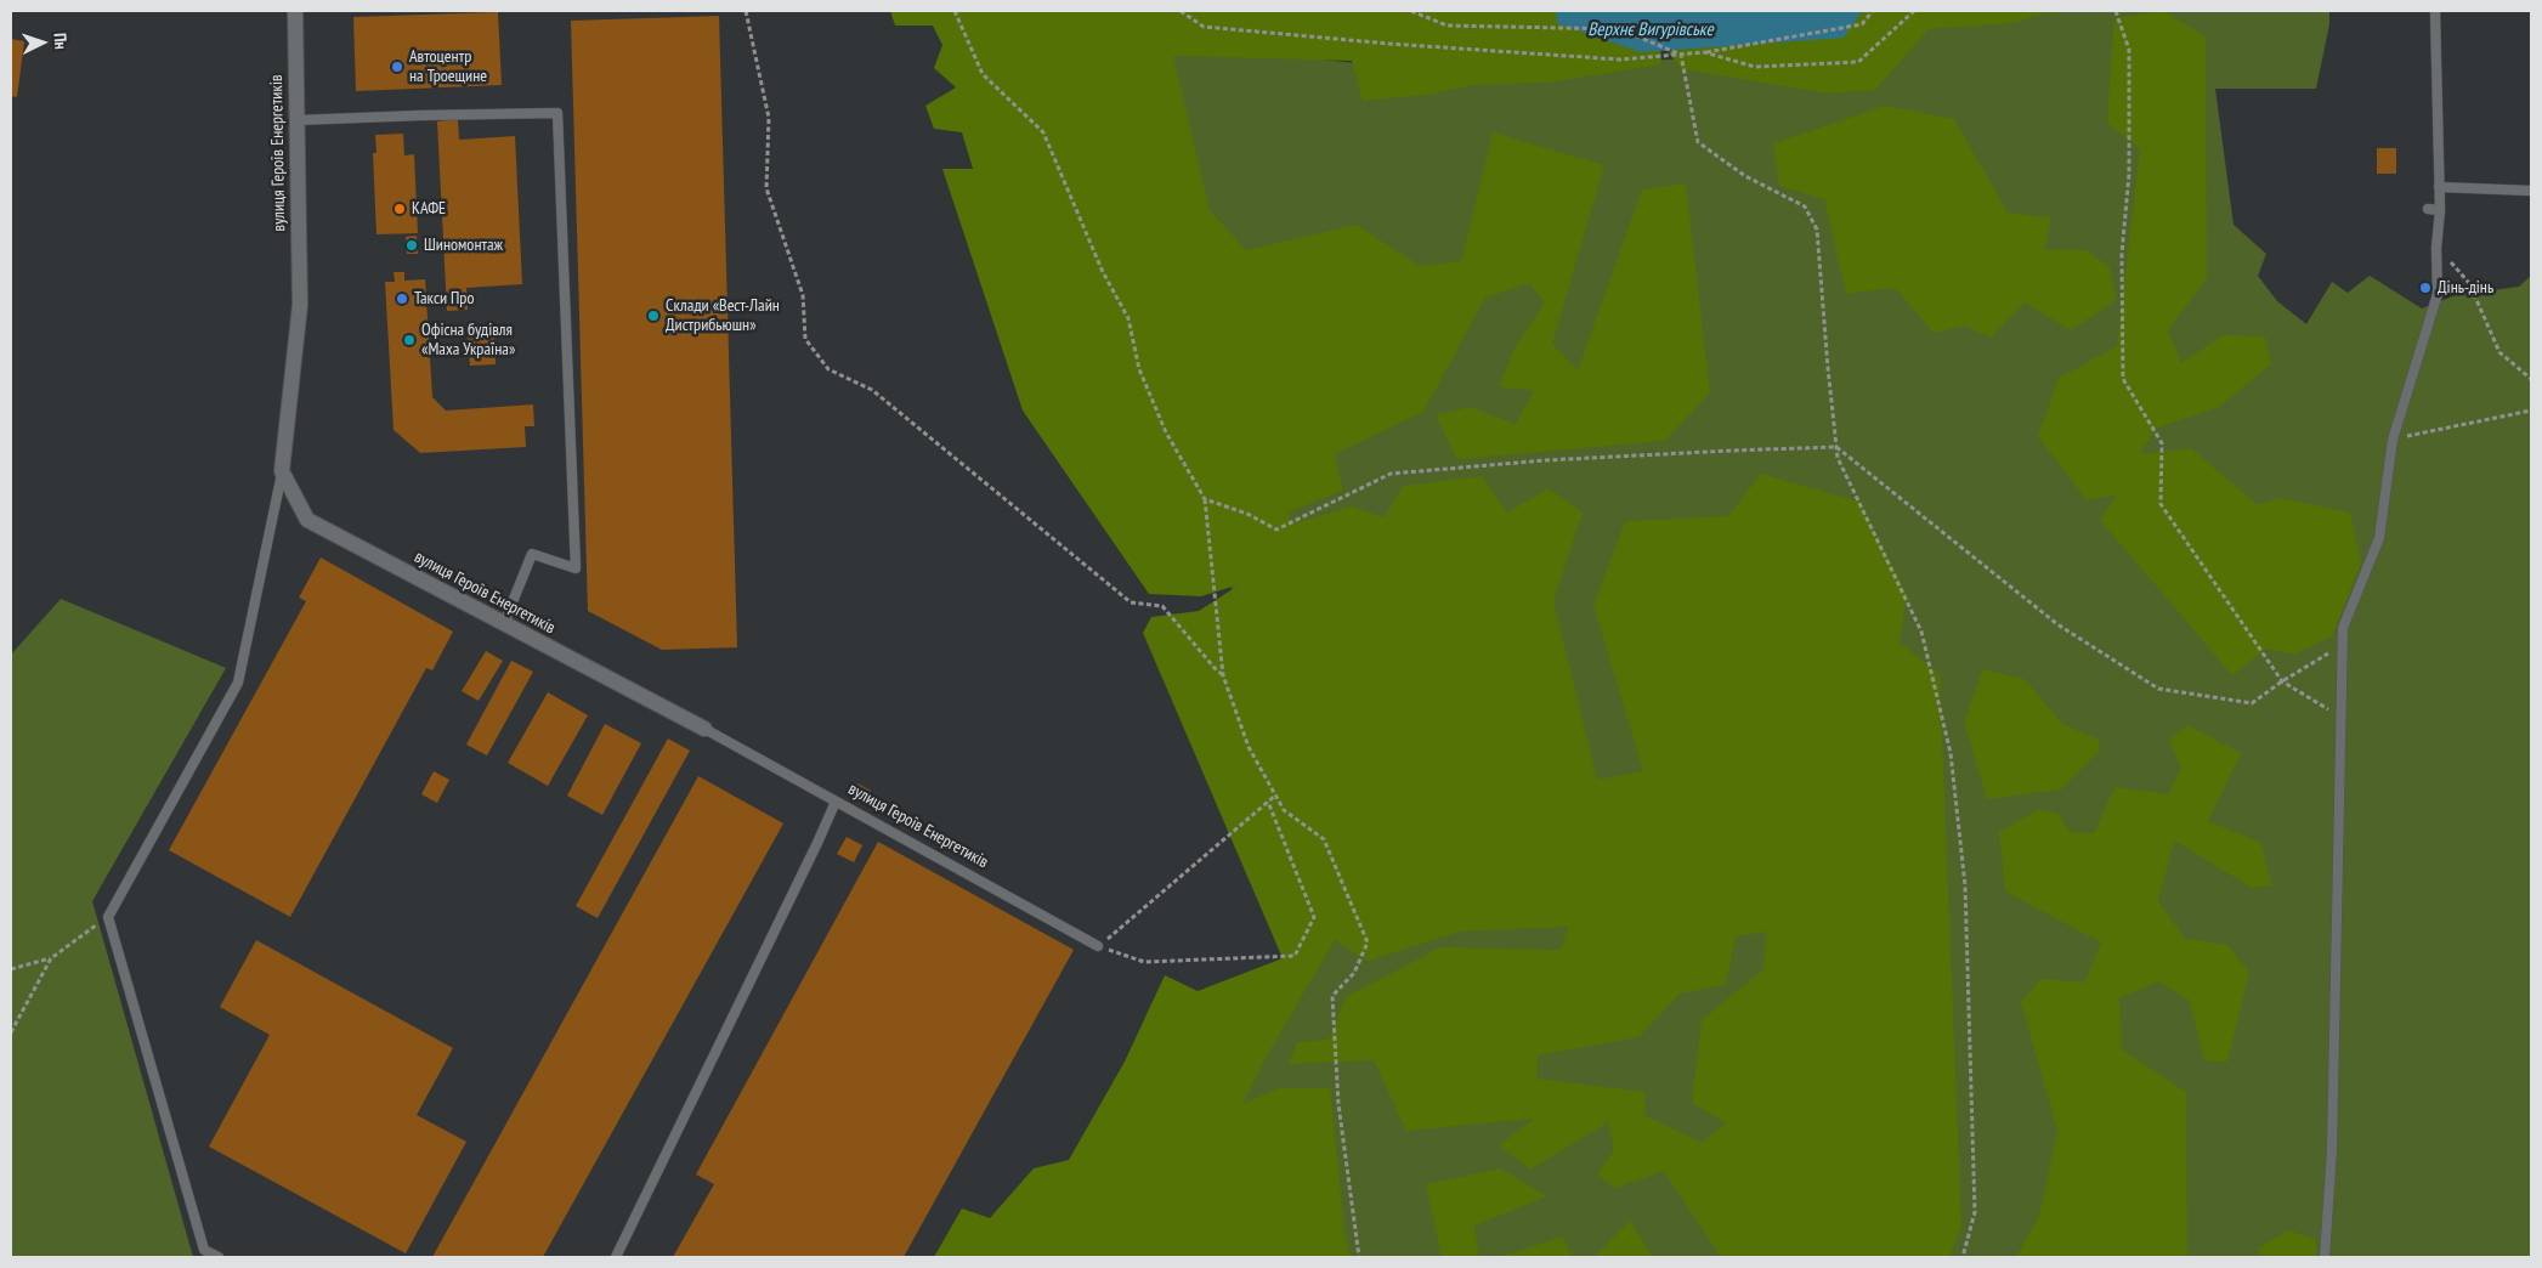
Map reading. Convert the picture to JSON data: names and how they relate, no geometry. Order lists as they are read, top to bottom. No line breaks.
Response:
{"streets":{"street":["вулиця Героїв Енергетиків"]},"water":["Верхнє Вигурівське"],"places":["Автоцентр на Троещине","КАФЕ","Шиномонтаж","Дінь-дінь","Такси Про","Склади «Вест-Лайн Дистрибьюшн»","Офісна будівля «Маха Україна»"],"north":"right"}
